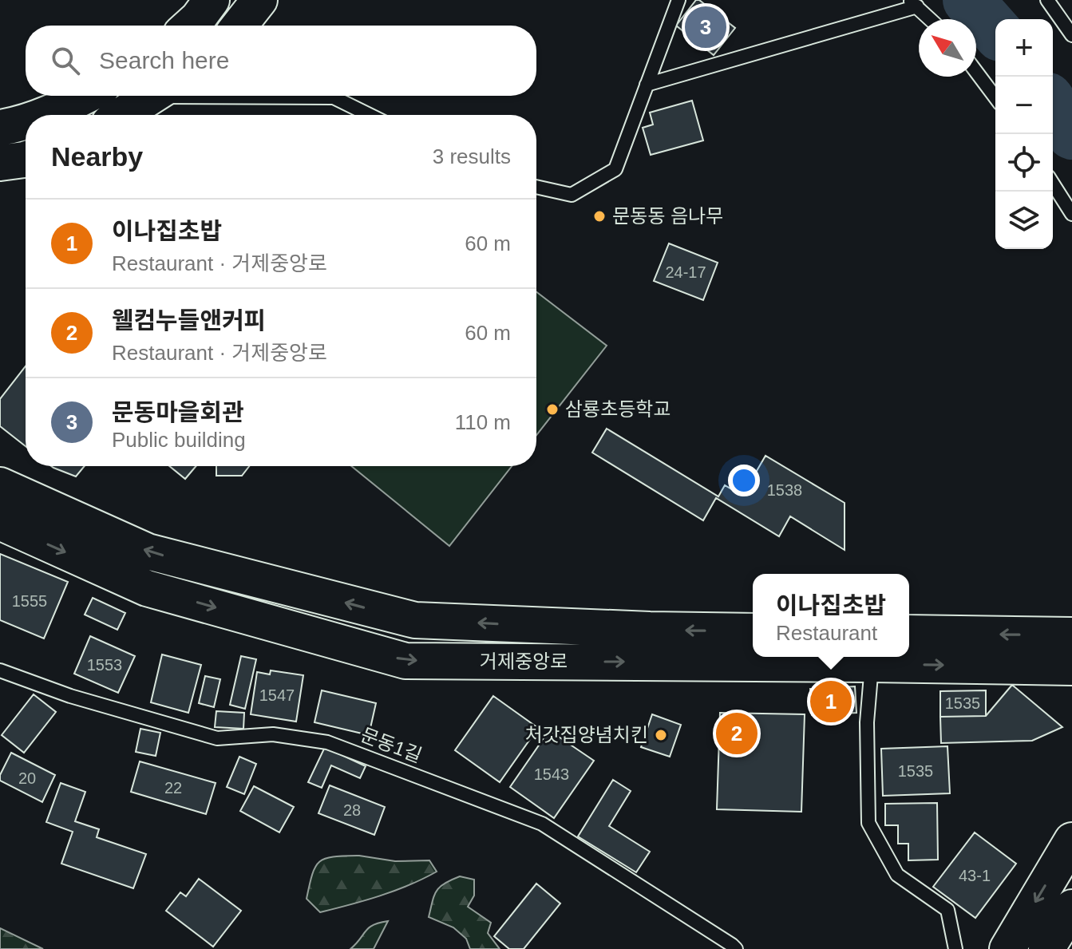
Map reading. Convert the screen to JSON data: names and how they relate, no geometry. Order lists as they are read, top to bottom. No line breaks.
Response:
{"streets":{"main road":["거제중앙로"],"lane":["문동1길"]},"places":["문동동 음나무","삼룡초등학교","처갓집양념치킨"],"house_numbers":["24-17","1538","1555","1553","1547","1535","1535","1543","20","22","28","43-1"],"north":"top left","page":{"pins":["3","1","2"],"map_buttons":["+","−"],"search":"Search here","heading":["Nearby","3 results"],"list":[{"mark":"1","name":"이나집초밥","note":"Restaurant · 거제중앙로","value":"60 m"},{"mark":"2","name":"웰컴누들앤커피","note":"Restaurant · 거제중앙로","value":"60 m"},{"mark":"3","name":"문동마을회관","note":"Public building","value":"110 m"}],"popup":["이나집초밥","Restaurant"]}}
